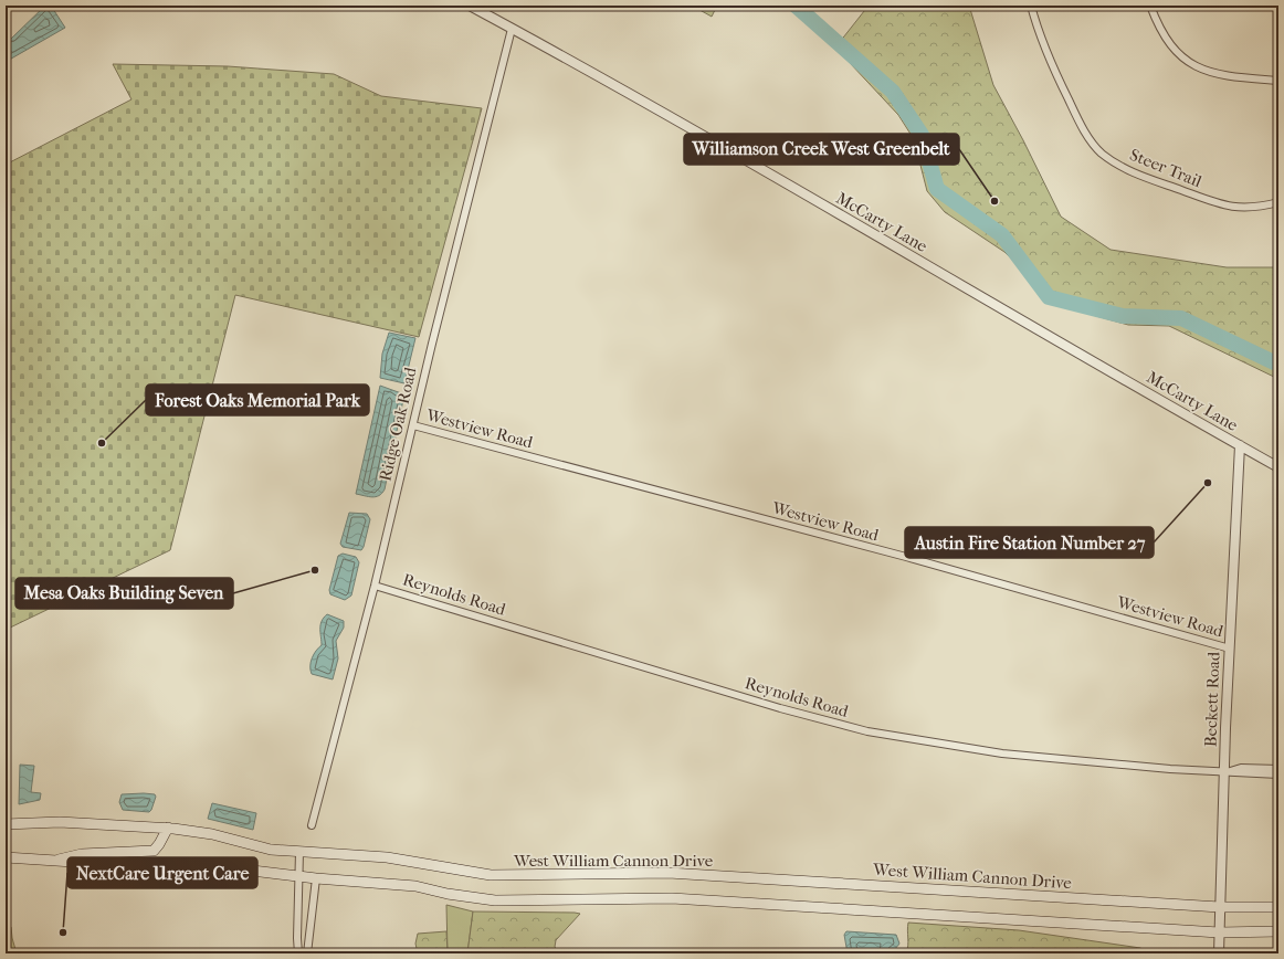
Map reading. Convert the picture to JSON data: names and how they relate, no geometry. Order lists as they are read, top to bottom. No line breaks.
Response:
{"streets":{"main road":["West William Cannon Drive"],"street":["Steer Trail","McCarty Lane","Ridge Oak Road","Westview Road","Reynolds Road","Beckett Road"]},"crossings":[["McCarty Lane","Ridge Oak Road"],["McCarty Lane","Beckett Road"],["Ridge Oak Road","Westview Road"],["Ridge Oak Road","Reynolds Road"],["Westview Road","Beckett Road"],["Reynolds Road","Beckett Road"],["Beckett Road","West William Cannon Drive"]],"places":["Williamson Creek West Greenbelt","Forest Oaks Memorial Park","Austin Fire Station Number 27","Mesa Oaks Building Seven","NextCare Urgent Care"]}
